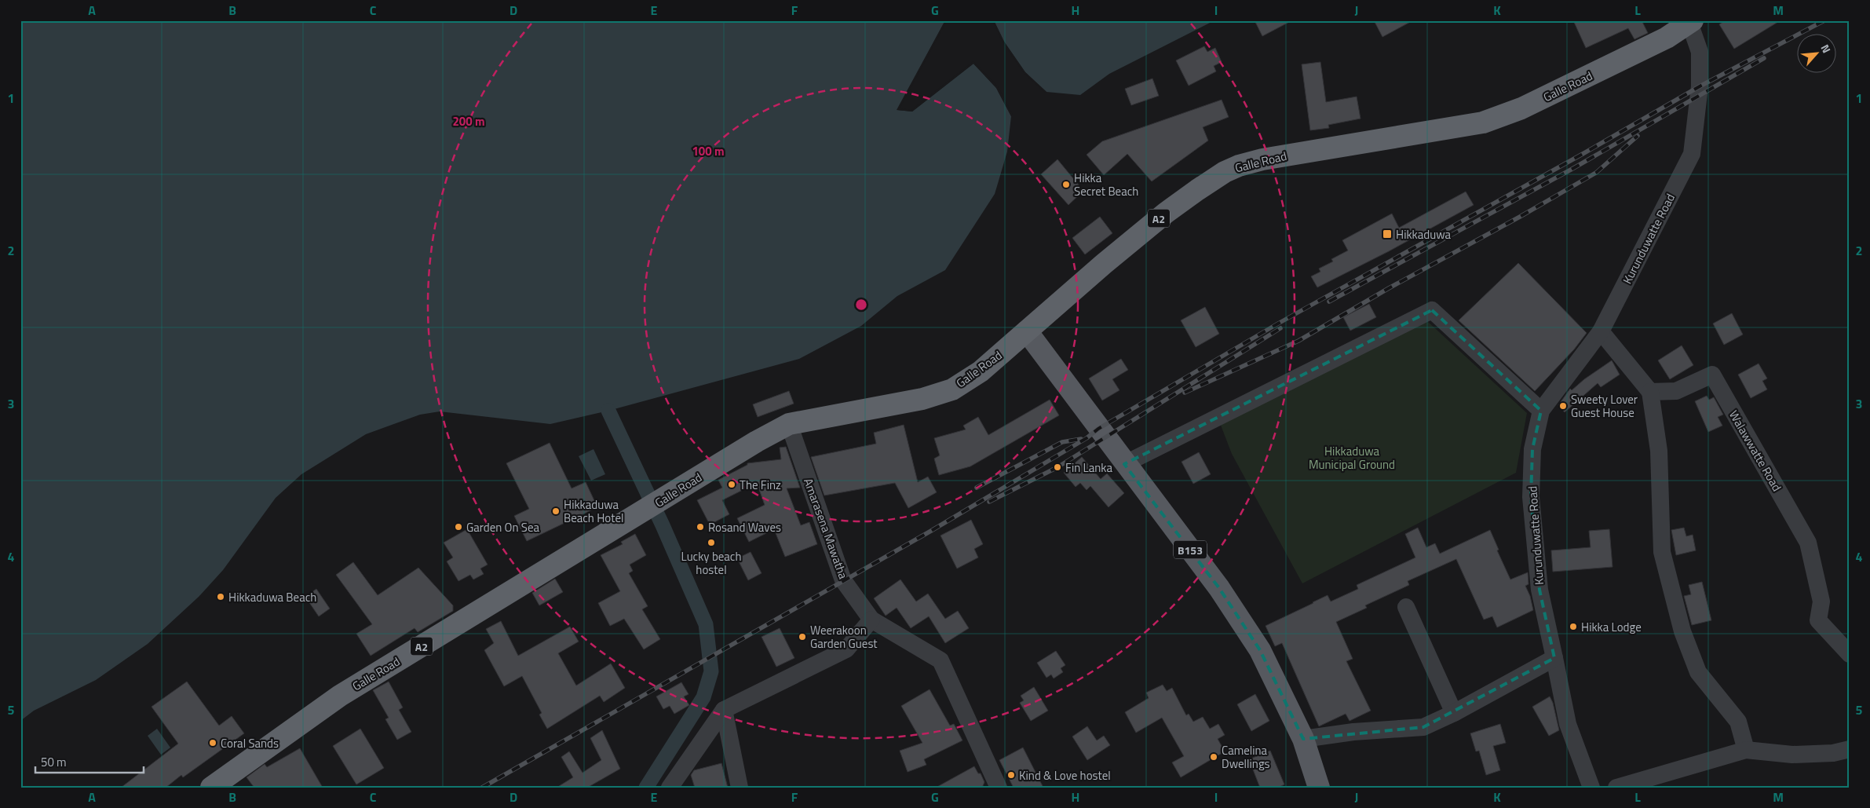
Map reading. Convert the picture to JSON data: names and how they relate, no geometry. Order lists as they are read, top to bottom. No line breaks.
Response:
{"streets":{"highway":["Galle Road","A2"],"main road":["B153"],"street":["Kurunduwatte Road","Walawwatte Road","Amarasena Mawatha"]},"crossings":[["Galle Road","Kurunduwatte Road"],["Galle Road","Amarasena Mawatha"],["Galle Road","B153"]],"parks":["Hikkaduwa Municipal Ground"],"places":{"other":["Hikka Secret Beach","Sweety Lover Guest House","Fin Lanka","The Finz","Hikkaduwa Beach Hotel","Garden On Sea","Rosand Waves","Lucky beach hostel","Hikkaduwa Beach","Hikka Lodge","Weerakoon Garden Guest","Coral Sands","Camelina Dwellings","Kind & Love hostel"],"transit":["Hikkaduwa"]},"scale_bar":"50 m","north":"top right","grid":{"columns":["A","B","C","D","E","F","G","H","I","J","K","L","M"],"rows":["1","2","3","4","5"]},"rings":["200 m","100 m"]}
